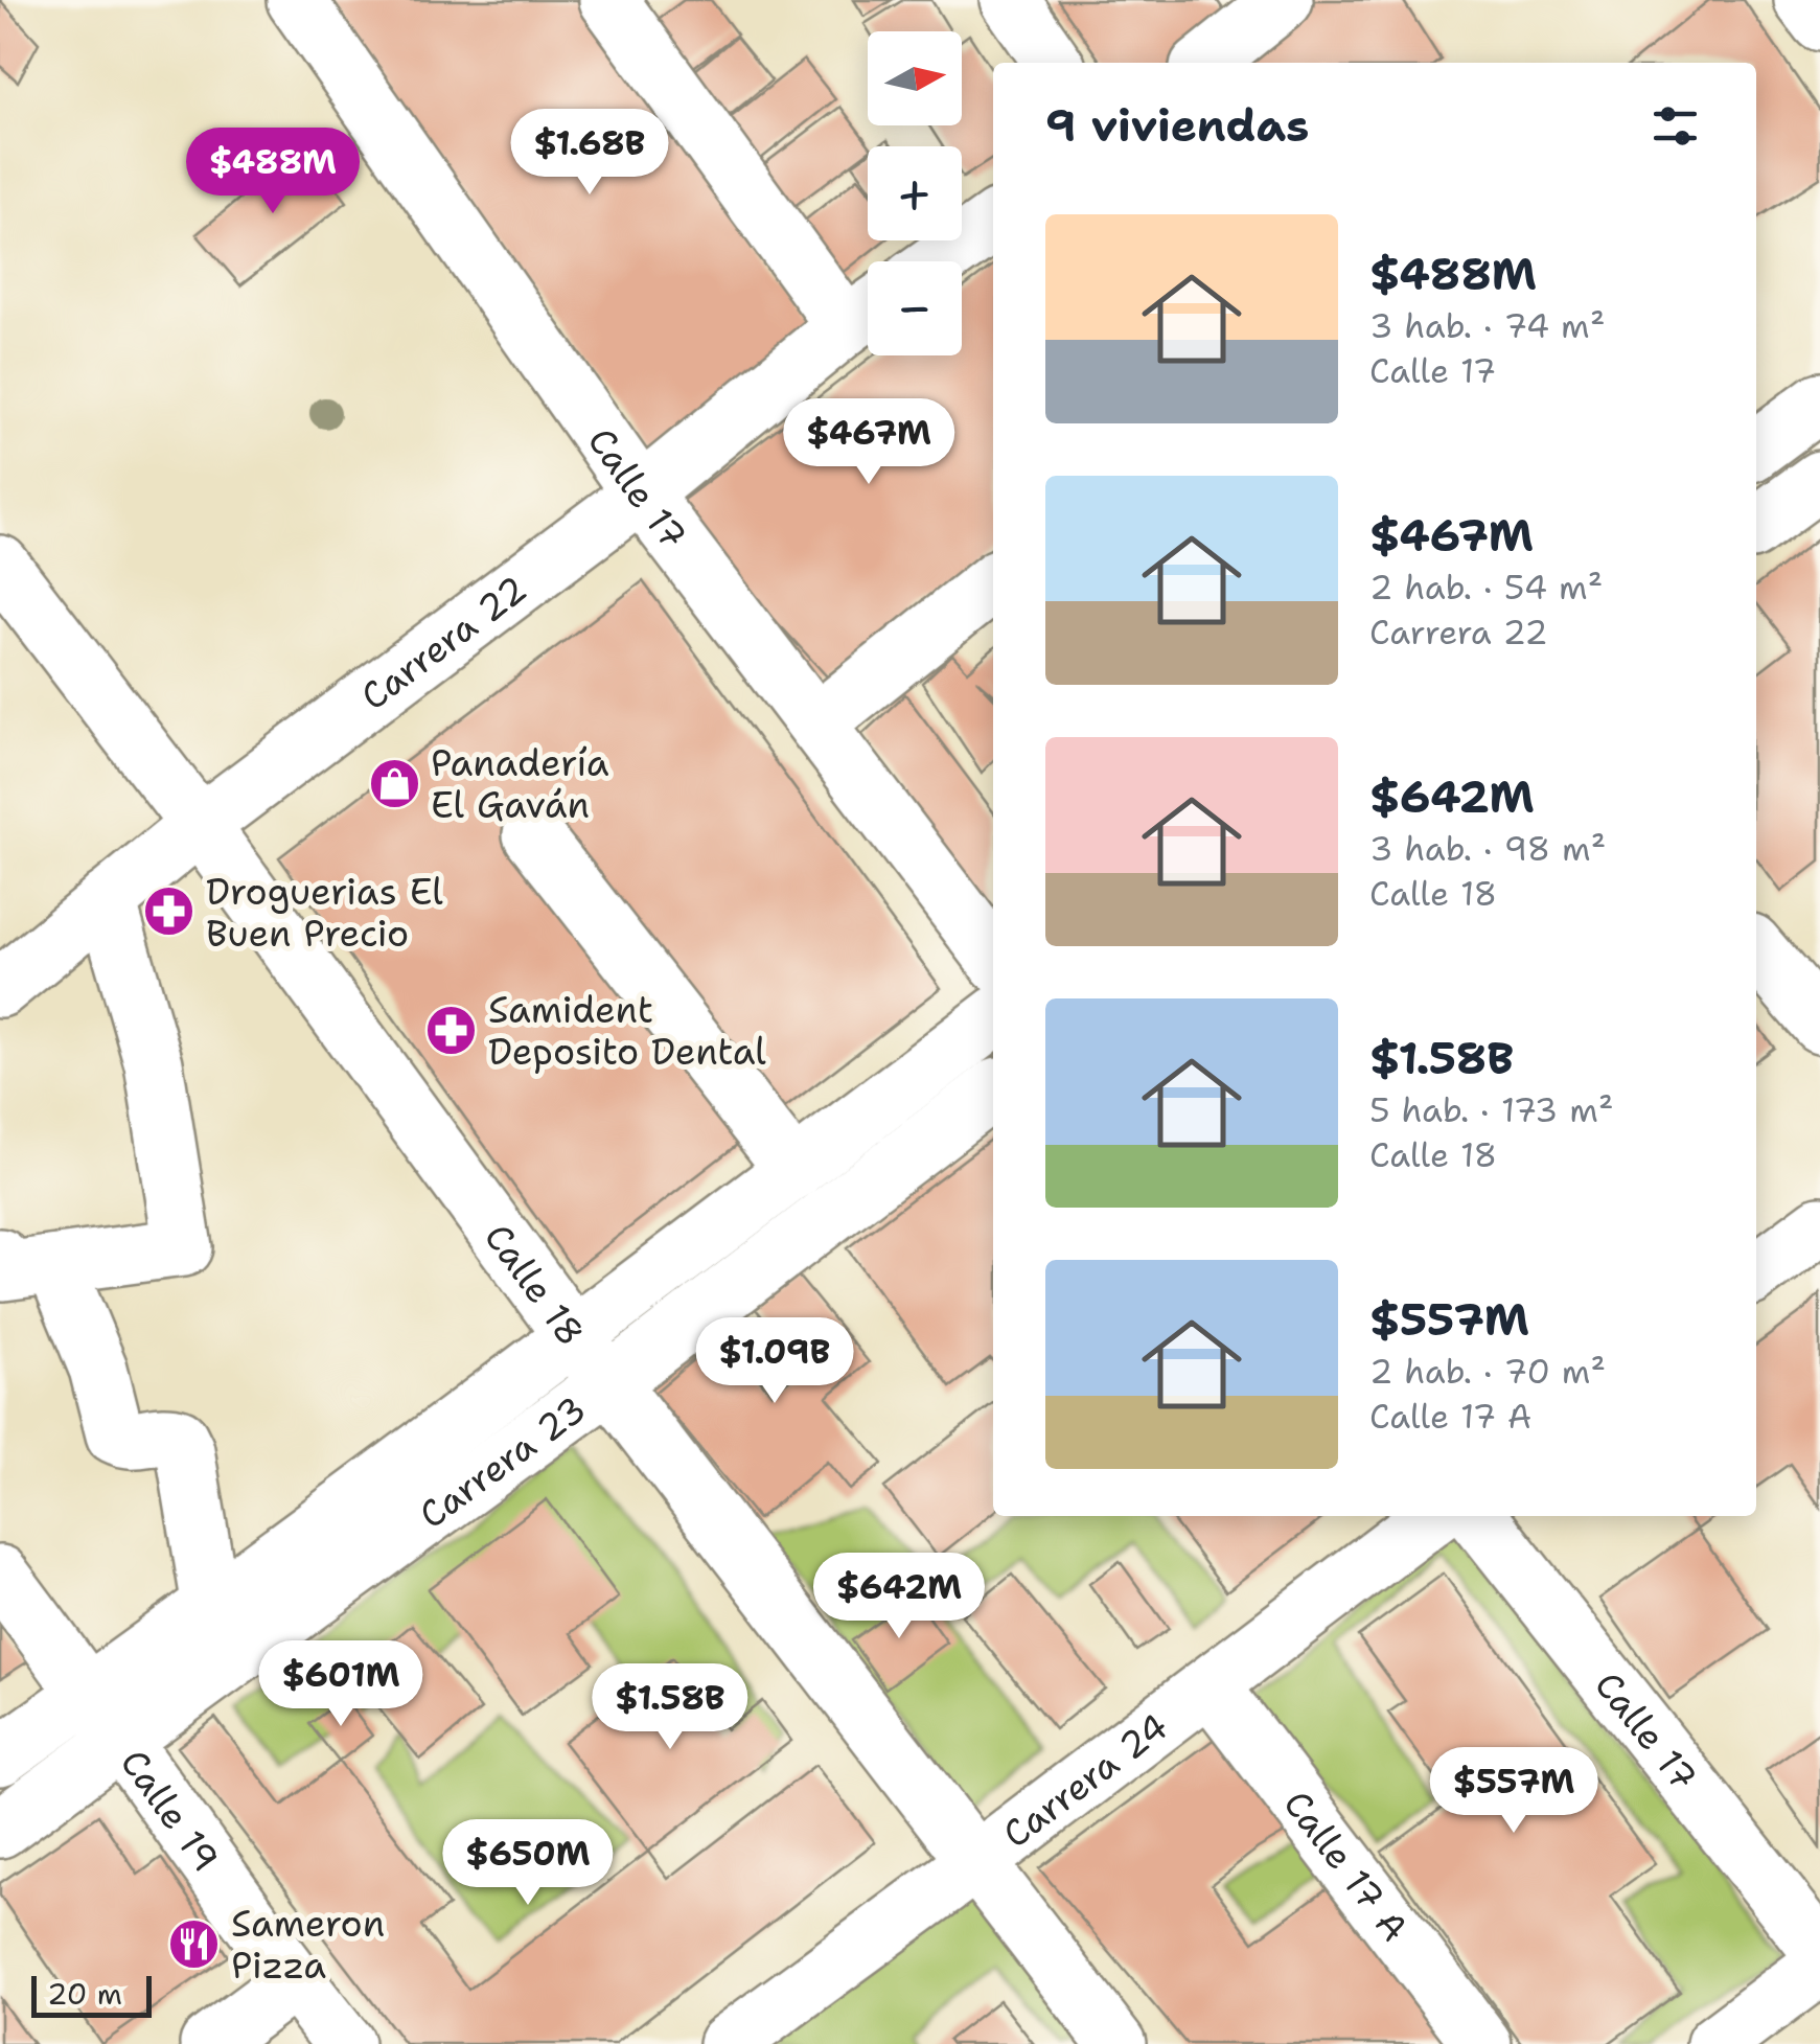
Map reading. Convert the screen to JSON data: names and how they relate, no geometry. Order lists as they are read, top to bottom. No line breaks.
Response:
{"streets":{"street":["Calle 17","Carrera 22","Calle 18","Carrera 23","Carrera 24","Calle 19","Calle 17 A"]},"crossings":[["Calle 17","Carrera 22"],["Carrera 22","Calle 18"],["Calle 18","Carrera 23"],["Calle 18","Carrera 24"],["Carrera 23","Calle 19"],["Carrera 24","Calle 17 A"]],"places":{"shop":["Panadería El Gaván"],"pharmacy":["Droguerias El Buen Precio","Samident Deposito Dental"],"restaurant":["Sameron Pizza"]},"scale_bar":"20 m","north":"right","page":{"map_buttons":["+","−"],"heading":"9 viviendas","price":["$1.68B","$488M","$467M","$1.09B","$642M","$601M","$1.58B","$557M","$650M"],"list":[{"name":"$488M","note":"3 hab. · 74 m² · Calle 17"},{"name":"$467M","note":"2 hab. · 54 m² · Carrera 22"},{"name":"$642M","note":"3 hab. · 98 m² · Calle 18"},{"name":"$1.58B","note":"5 hab. · 173 m² · Calle 18"},{"name":"$557M","note":"2 hab. · 70 m² · Calle 17 A"}],"scale":"20 m"}}
